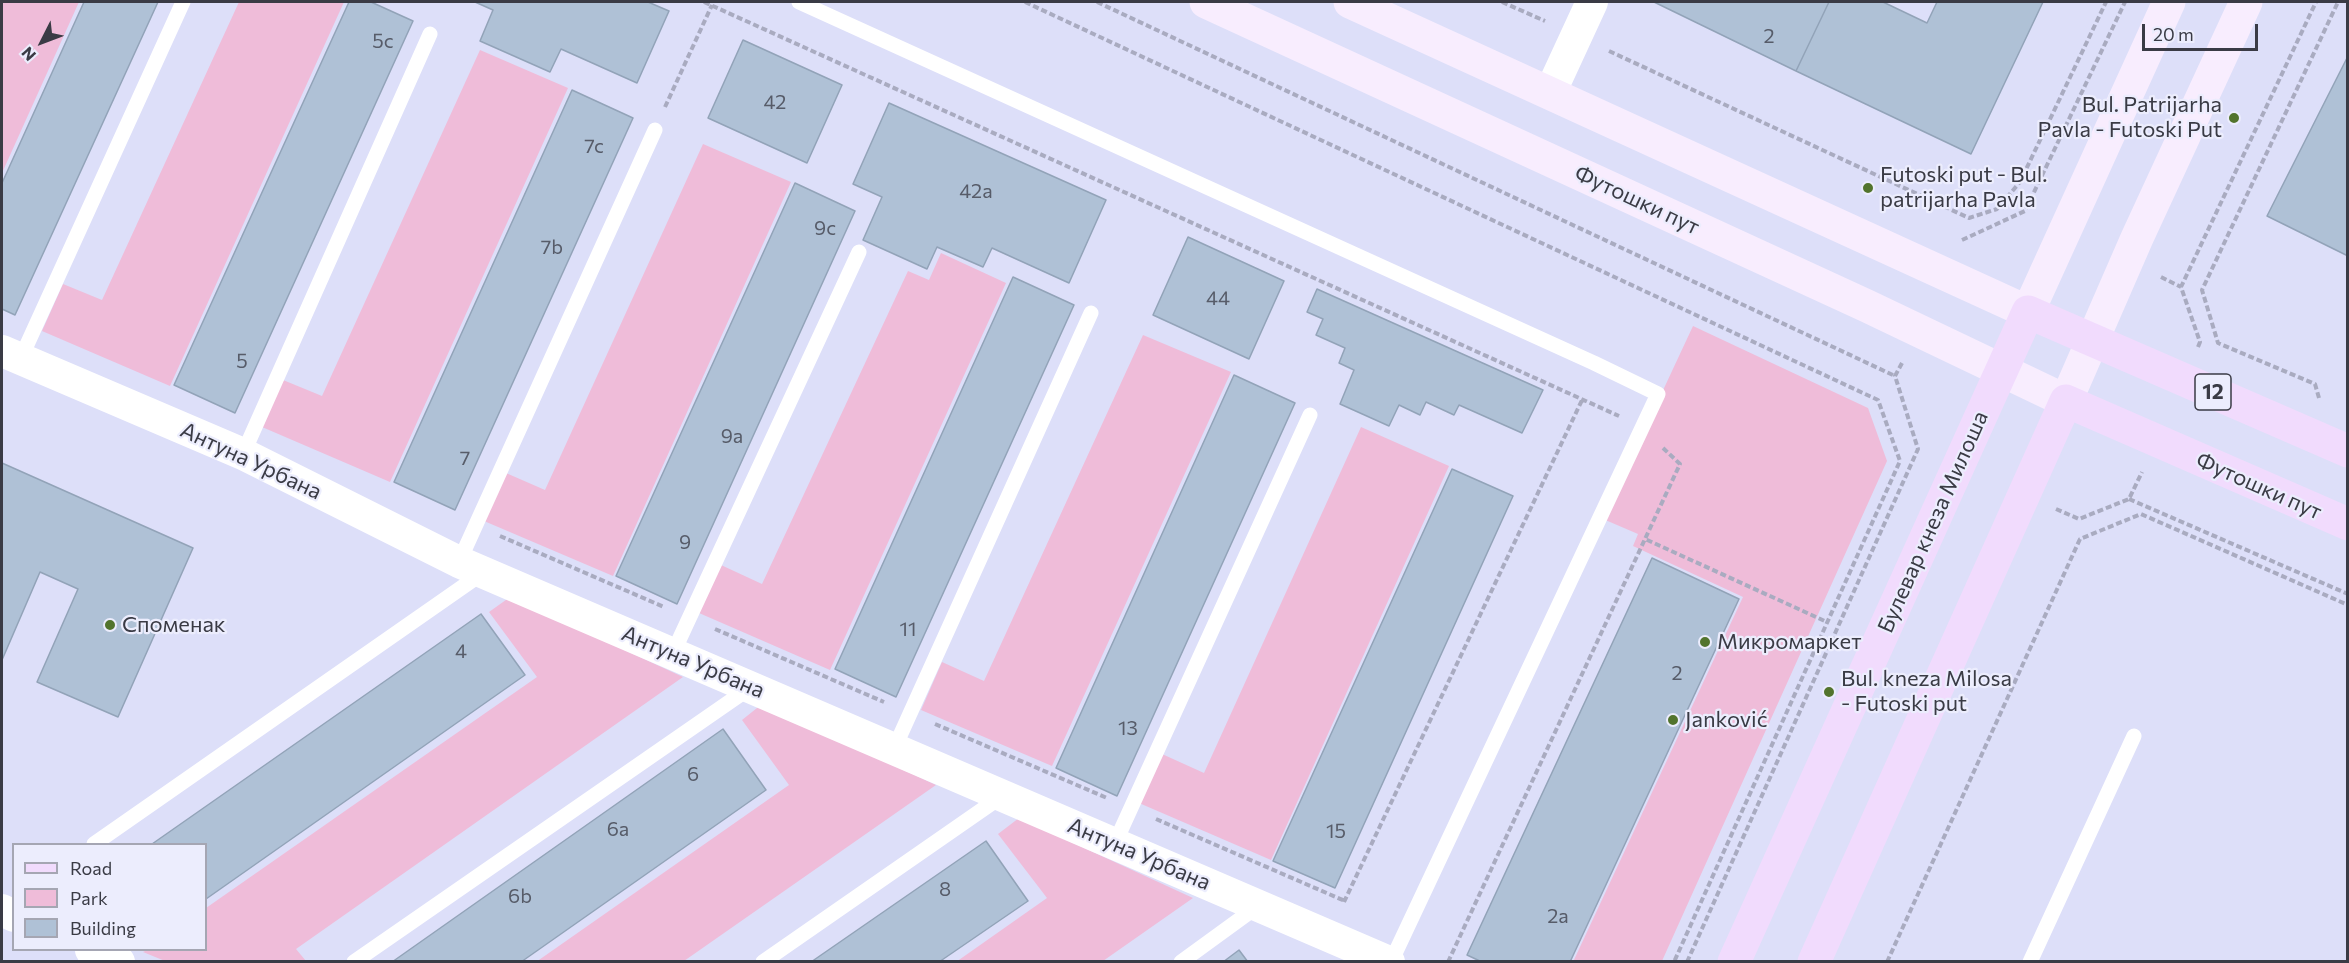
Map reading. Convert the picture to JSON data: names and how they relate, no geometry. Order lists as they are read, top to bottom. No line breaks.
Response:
{"streets":{"main road":["Футошки пут","12","Булевар кнеза Милоша"],"street":["Антуна Урбана"]},"crossings":[["Футошки пут","Булевар кнеза Милоша"],["12","Булевар кнеза Милоша"]],"places":["Bul. Patrijarha Pavla - Futoski Put","Futoski put - Bul. patrijarha Pavla","Споменак","Микромаркет","Bul. kneza Milosa - Futoski put","Janković"],"house_numbers":["2","5c","42","7c","42a","9c","7b","44","5","9a","7","9","11","4","2","13","6","6a","15","8","6b","2a"],"legend":["Road","Park","Building"],"scale_bar":"20 m","north":"bottom left"}
